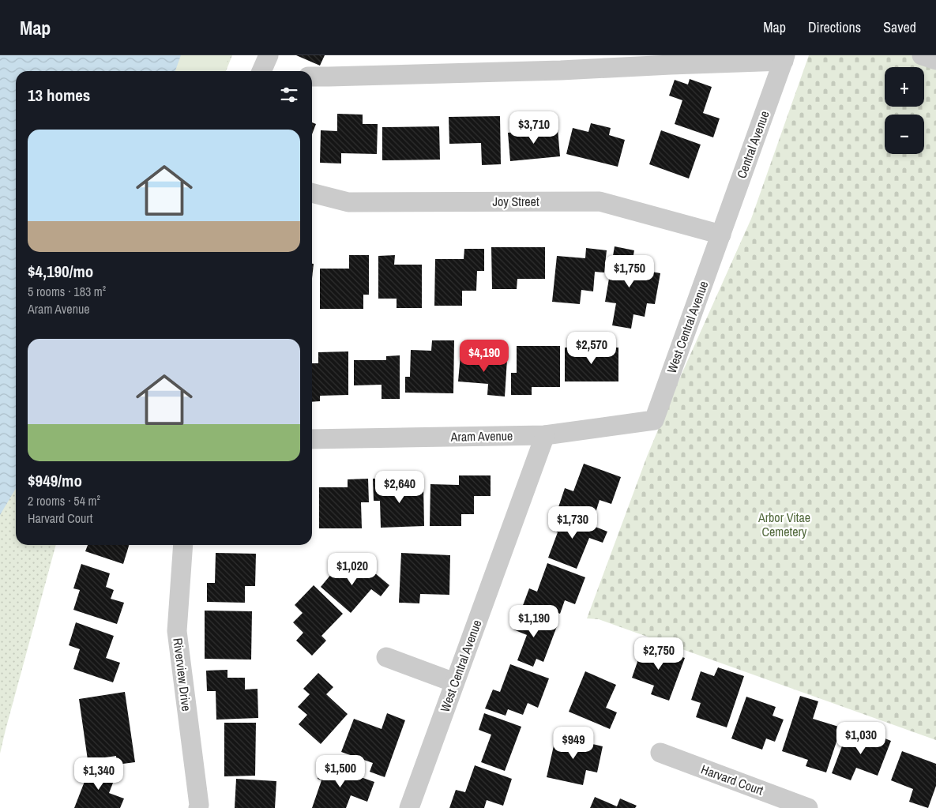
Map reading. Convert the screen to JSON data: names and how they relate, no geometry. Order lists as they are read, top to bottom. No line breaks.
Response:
{"streets":{"street":["Central Avenue","Joy Street","West Central Avenue","Aram Avenue","Riverview Drive","Harvard Court"]},"crossings":[["Central Avenue","Joy Street"],["Central Avenue","West Central Avenue"],["Joy Street","West Central Avenue"],["West Central Avenue","Aram Avenue"]],"parks":["Arbor Vitae Cemetery"],"page":{"header":"Map","nav":["Map","Directions","Saved"],"map_buttons":["+","−"],"heading":"13 homes","price":["$3,710","$1,750","$2,570","$4,190","$2,640","$1,730","$1,020","$1,190","$2,750","$1,030","$949","$1,500","$1,340"],"list":[{"name":"$4,190/mo","note":"5 rooms · 183 m² · Aram Avenue"},{"name":"$949/mo","note":"2 rooms · 54 m² · Harvard Court"}]}}
